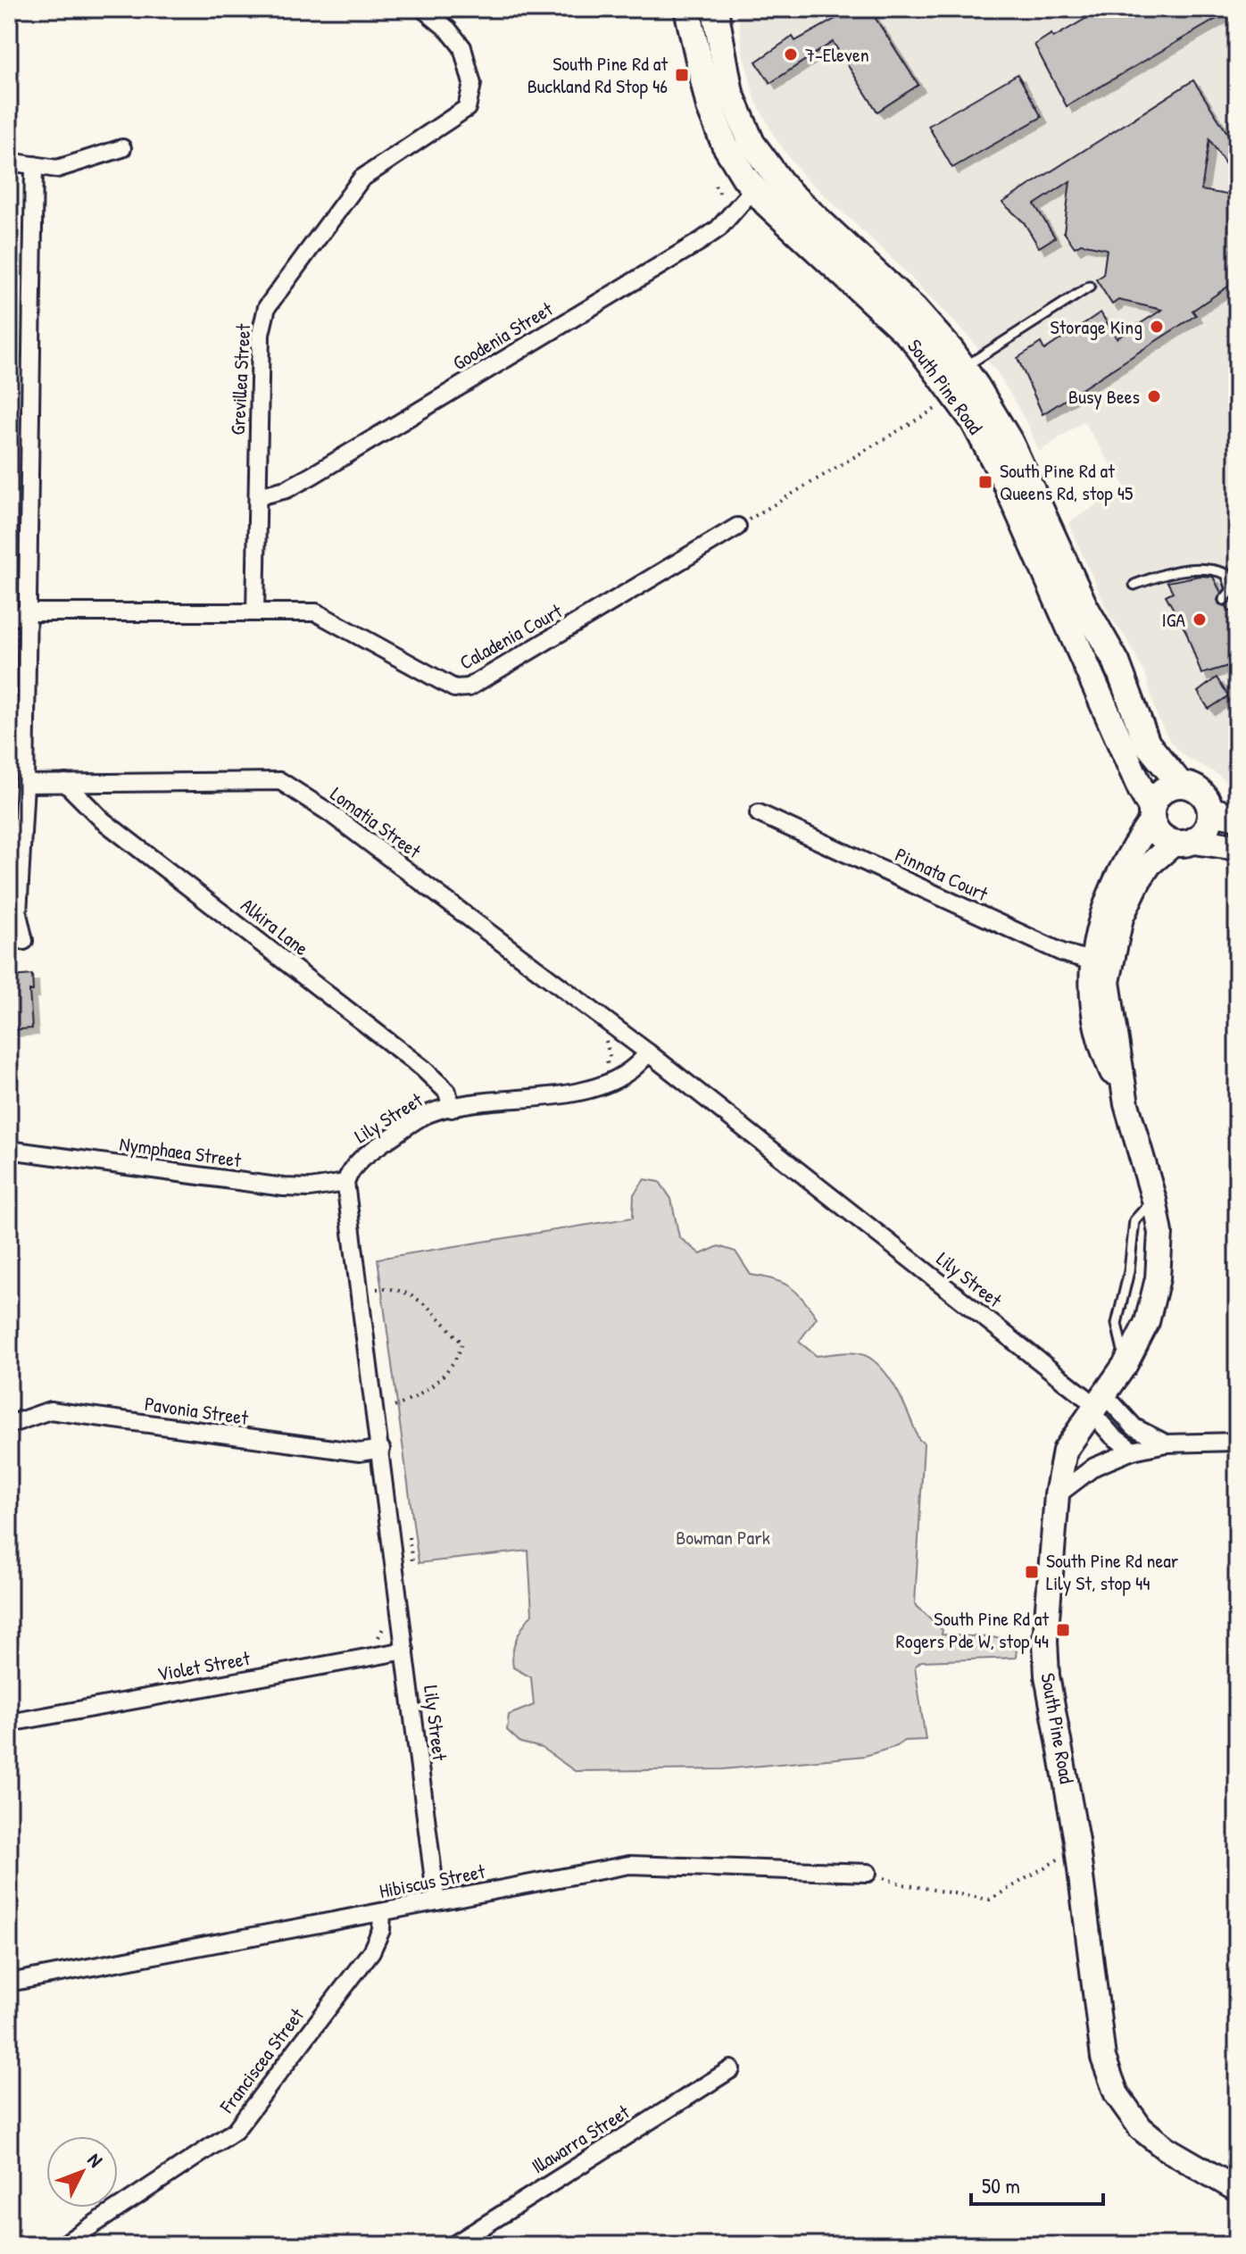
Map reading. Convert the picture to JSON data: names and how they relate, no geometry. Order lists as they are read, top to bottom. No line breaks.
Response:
{"streets":{"main road":["South Pine Road"],"street":["Goodenia Street","Grevillea Street","Caladenia Court","Lomatia Street","Pinnata Court","Alkira Lane","Lily Street","Nymphaea Street","Pavonia Street","Violet Street","Hibiscus Street","Franciscea Street","Illawarra Street"]},"crossings":[["Goodenia Street","Grevillea Street"],["Goodenia Street","South Pine Road"],["Grevillea Street","Caladenia Court"],["South Pine Road","Pinnata Court"],["South Pine Road","Lily Street"],["Lomatia Street","Alkira Lane"],["Lomatia Street","Lily Street"],["Alkira Lane","Lily Street"],["Lily Street","Nymphaea Street"],["Lily Street","Pavonia Street"],["Lily Street","Violet Street"],["Lily Street","Hibiscus Street"],["Hibiscus Street","Franciscea Street"]],"parks":["Bowman Park"],"places":{"other":["7-Eleven","Storage King","Busy Bees","IGA"],"transit":["South Pine Rd at Buckland Rd Stop 46","South Pine Rd at Queens Rd, stop 45","South Pine Rd near Lily St, stop 44","South Pine Rd at Rogers Pde W, stop 44"]},"scale_bar":"50 m","north":"top right"}
